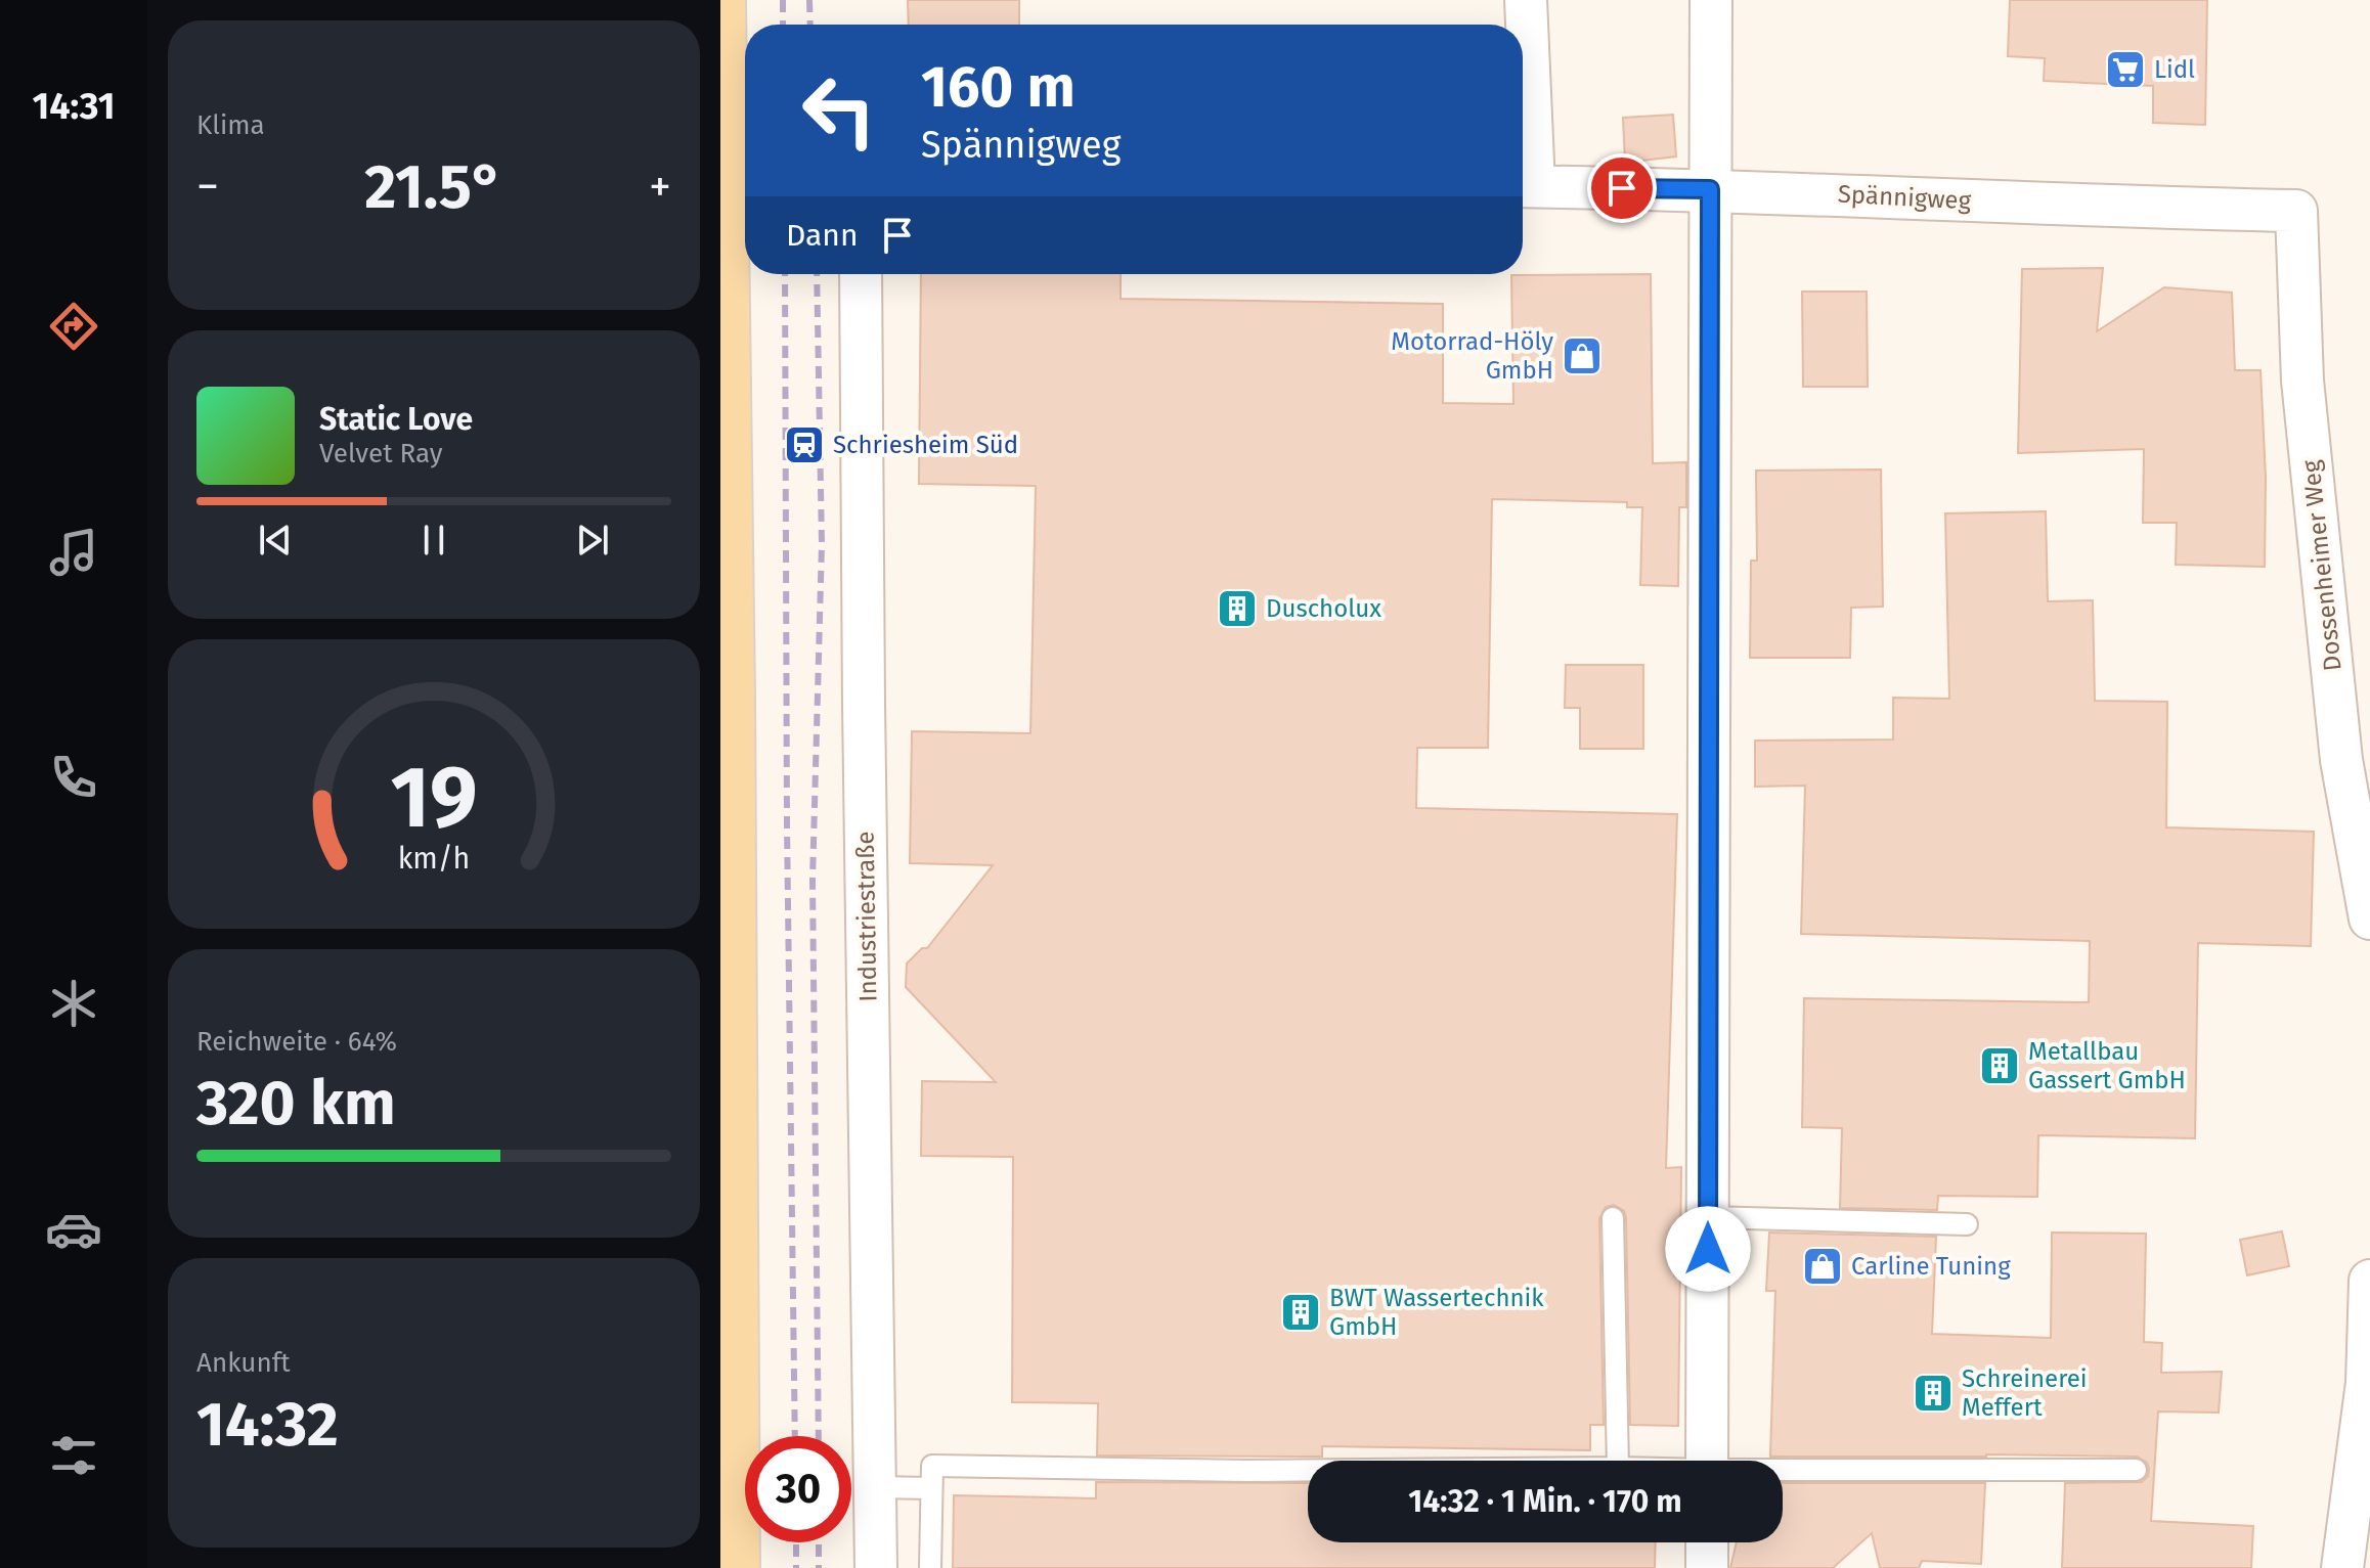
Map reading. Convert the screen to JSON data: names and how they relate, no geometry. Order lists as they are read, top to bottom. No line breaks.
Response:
{"streets":{"street":["Spännigweg","Dossenheimer Weg","Industriestraße"]},"crossings":[["Spännigweg","Dossenheimer Weg"]],"places":{"supermarket":["Lidl"],"shop":["Motorrad-Höly GmbH","Carline Tuning"],"station":["Schriesheim Süd"],"building":["Duscholux","Metallbau Gassert GmbH","BWT Wassertechnik GmbH","Schreinerei Meffert"]},"page":{"tabs":"14:31","tile":["Klima",["Reichweite · 64%","320 km"],["Ankunft","14:32"]],"turn":["160 m","Spännigweg"],"heat":["−","21.5°","+"],"then":"Dann","song":["Static Love","Velvet Ray"],"limit":"30","trip":"14:32 · 1 Min. · 170 m","gauge":["19","km/h"]}}
